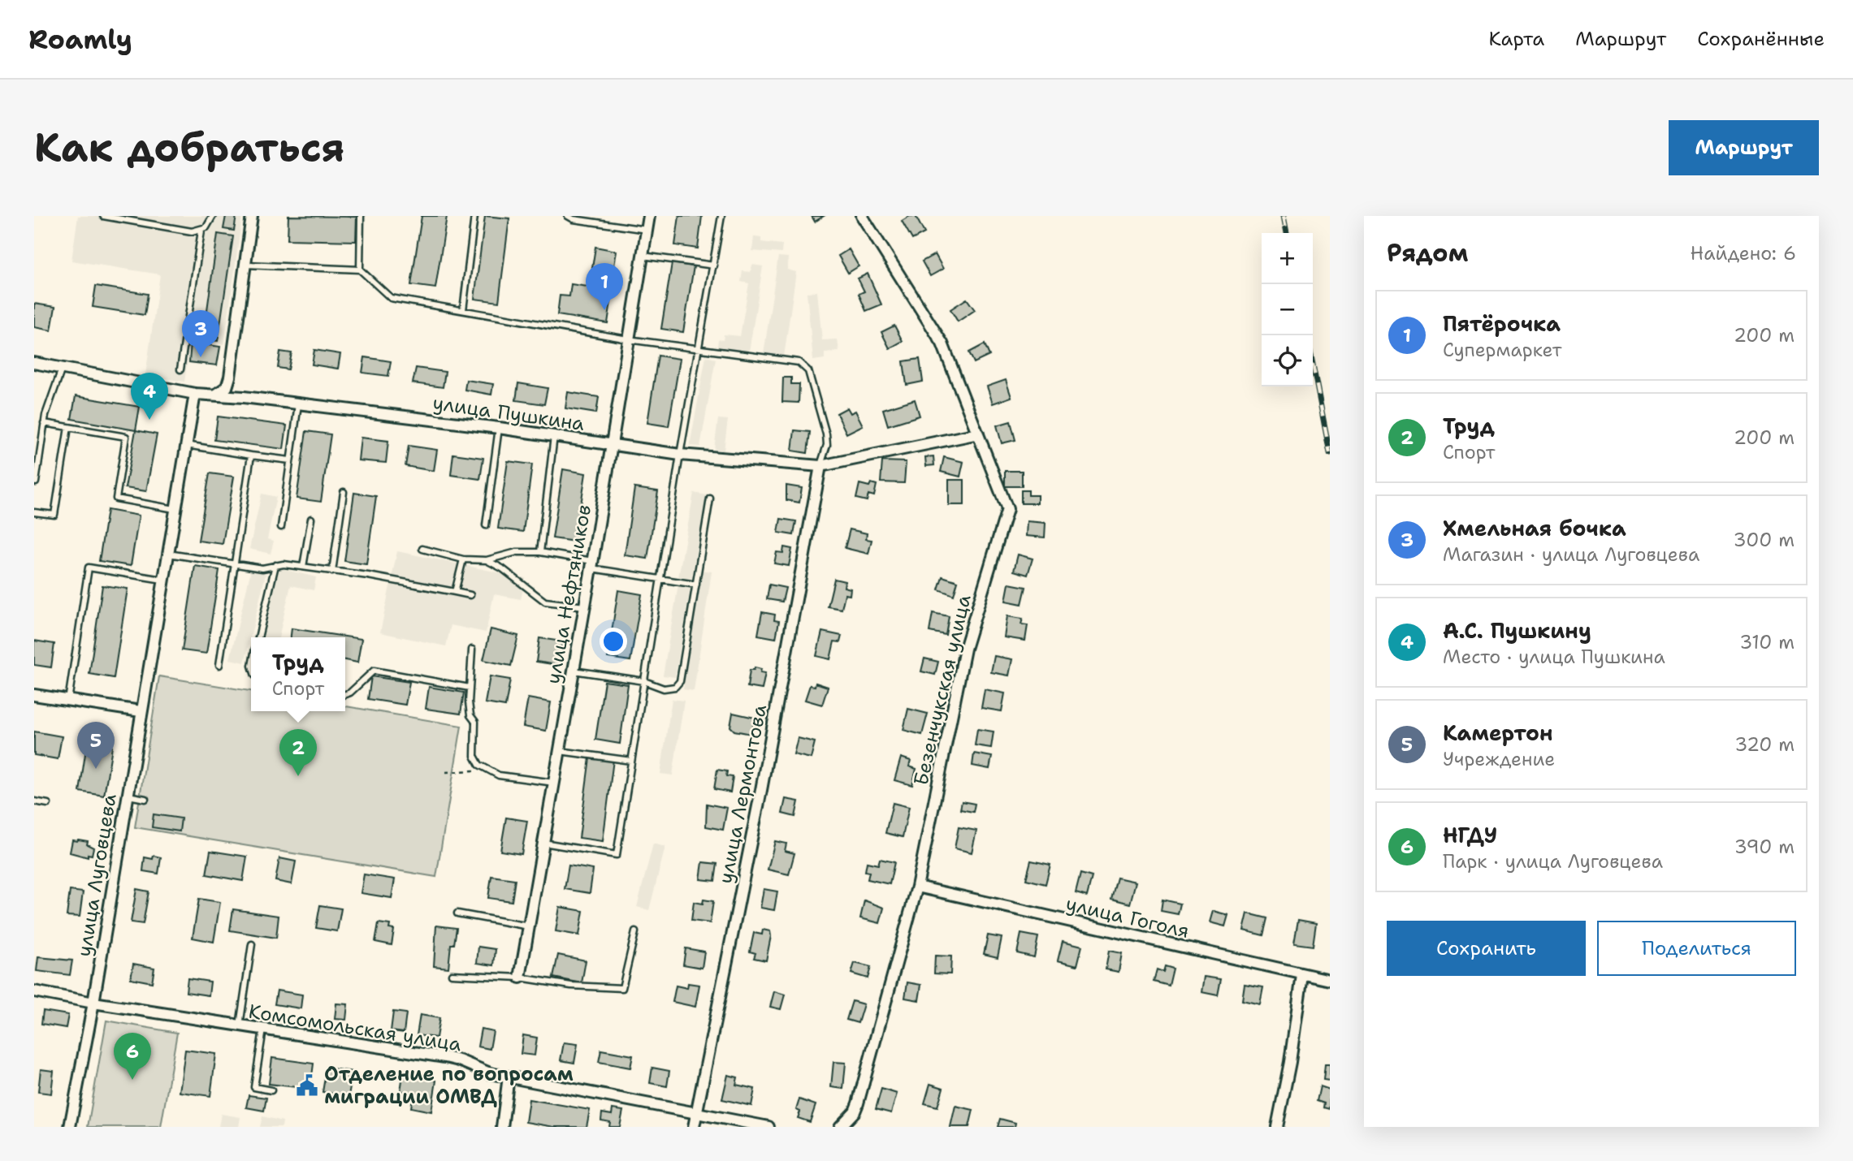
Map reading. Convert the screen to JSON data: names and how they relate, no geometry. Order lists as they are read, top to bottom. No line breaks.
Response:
{"streets":{"street":["улица Пушкина","улица Нефтяников","Безенчукская улица","улица Лермонтова","улица Луговцева","улица Гоголя","Комсомольская улица"]},"crossings":[["улица Пушкина","улица Нефтяников"],["улица Пушкина","Безенчукская улица"],["улица Пушкина","улица Лермонтова"],["улица Пушкина","улица Луговцева"],["Безенчукская улица","улица Гоголя"],["улица Лермонтова","Комсомольская улица"],["улица Луговцева","Комсомольская улица"]],"places":{"public building":["Отделение по вопросам миграции ОМВД"]},"page":{"header":"Roamly","nav":["Карта","Маршрут","Сохранённые"],"buttons":["Маршрут",["Сохранить","Поделиться"]],"title":"Как добраться","heading":["Рядом","Найдено: 6"],"map_buttons":["+","−"],"pins":["1","3","4","5","2","6"],"list":[{"mark":"1","name":"Пятёрочка","note":"Супермаркет","value":"200 m"},{"mark":"2","name":"Труд","note":"Спорт","value":"200 m"},{"mark":"3","name":"Хмельная бочка","note":"Магазин · улица Луговцева","value":"300 m"},{"mark":"4","name":"А.С. Пушкину","note":"Место · улица Пушкина","value":"310 m"},{"mark":"5","name":"Камертон","note":"Учреждение","value":"320 m"},{"mark":"6","name":"НГДУ","note":"Парк · улица Луговцева","value":"390 m"}],"popup":["Труд","Спорт"]}}
